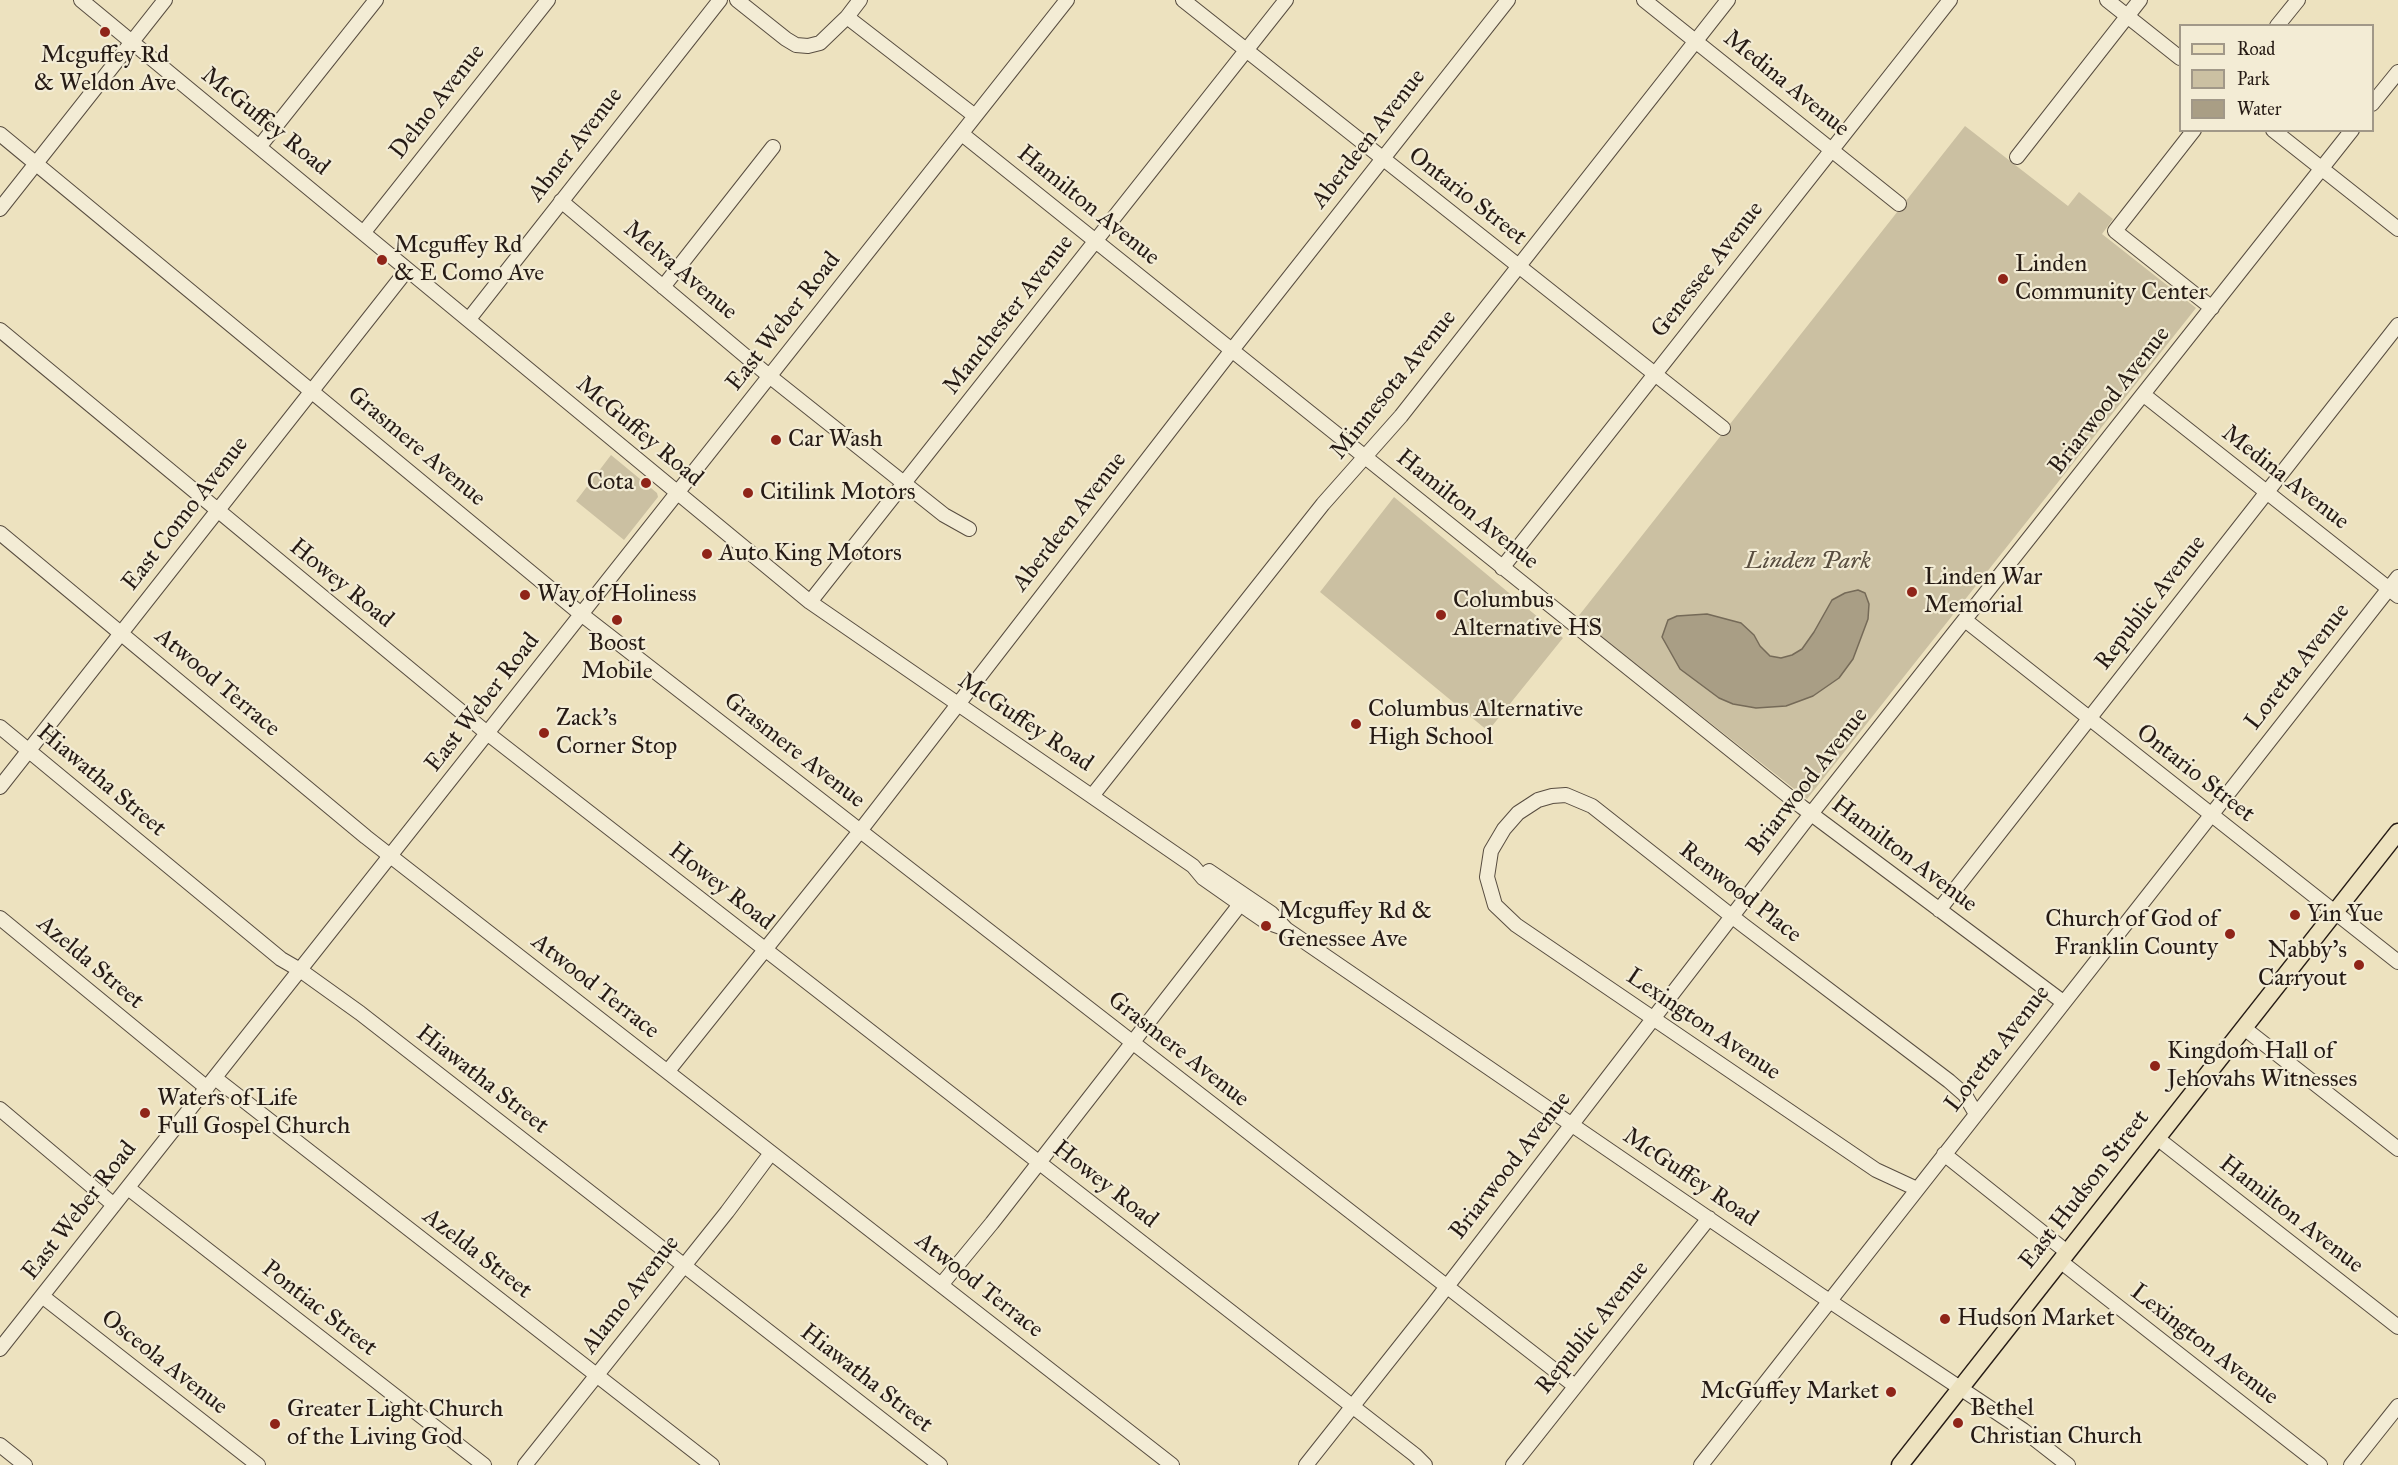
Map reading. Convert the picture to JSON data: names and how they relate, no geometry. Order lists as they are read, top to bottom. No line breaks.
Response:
{"streets":{"main road":["East Hudson Street"],"street":["Medina Avenue","Delno Avenue","McGuffey Road","Aberdeen Avenue","Abner Avenue","Ontario Street","Hamilton Avenue","Genessee Avenue","Melva Avenue","Manchester Avenue","East Weber Road","Minnesota Avenue","Briarwood Avenue","Grasmere Avenue","East Como Avenue","Howey Road","Republic Avenue","Loretta Avenue","Atwood Terrace","Hiawatha Street","Renwood Place","Azelda Street","Lexington Avenue","Alamo Avenue","Pontiac Street","Osceola Avenue"]},"crossings":[["Medina Avenue","Genessee Avenue"],["Medina Avenue","Minnesota Avenue"],["Medina Avenue","Briarwood Avenue"],["Medina Avenue","Republic Avenue"],["Medina Avenue","Loretta Avenue"],["Delno Avenue","McGuffey Road"],["McGuffey Road","Aberdeen Avenue"],["McGuffey Road","Abner Avenue"],["McGuffey Road","Manchester Avenue"],["McGuffey Road","East Weber Road"],["McGuffey Road","Minnesota Avenue"],["McGuffey Road","Briarwood Avenue"],["McGuffey Road","East Como Avenue"],["McGuffey Road","Republic Avenue"],["McGuffey Road","Loretta Avenue"],["McGuffey Road","East Hudson Street"],["Aberdeen Avenue","Ontario Street"],["Aberdeen Avenue","Hamilton Avenue"],["Aberdeen Avenue","Grasmere Avenue"],["Aberdeen Avenue","Howey Road"],["Aberdeen Avenue","Atwood Terrace"],["Abner Avenue","Melva Avenue"],["Ontario Street","Genessee Avenue"],["Ontario Street","Manchester Avenue"],["Ontario Street","Minnesota Avenue"],["Ontario Street","Briarwood Avenue"],["Ontario Street","Republic Avenue"],["Ontario Street","Loretta Avenue"],["Ontario Street","East Hudson Street"],["Hamilton Avenue","Genessee Avenue"],["Hamilton Avenue","Manchester Avenue"],["Hamilton Avenue","East Weber Road"],["Hamilton Avenue","Minnesota Avenue"],["Hamilton Avenue","Briarwood Avenue"],["Hamilton Avenue","Republic Avenue"],["Hamilton Avenue","Loretta Avenue"],["Hamilton Avenue","East Hudson Street"],["Melva Avenue","Manchester Avenue"],["Melva Avenue","East Weber Road"],["East Weber Road","Grasmere Avenue"],["East Weber Road","Howey Road"],["East Weber Road","Atwood Terrace"],["East Weber Road","Hiawatha Street"],["East Weber Road","Azelda Street"],["East Weber Road","Pontiac Street"],["East Weber Road","Osceola Avenue"],["Briarwood Avenue","Grasmere Avenue"],["Briarwood Avenue","Howey Road"],["Briarwood Avenue","Renwood Place"],["Briarwood Avenue","Lexington Avenue"],["Grasmere Avenue","East Como Avenue"],["Grasmere Avenue","Republic Avenue"],["East Como Avenue","Howey Road"],["East Como Avenue","Atwood Terrace"],["East Como Avenue","Hiawatha Street"],["Loretta Avenue","Renwood Place"],["Loretta Avenue","Lexington Avenue"],["Atwood Terrace","Alamo Avenue"],["Hiawatha Street","Alamo Avenue"],["Renwood Place","Lexington Avenue"],["Azelda Street","Alamo Avenue"],["Lexington Avenue","East Hudson Street"]],"parks":["Linden Park"],"places":["Mcguffey Rd & Weldon Ave","Mcguffey Rd & E Como Ave","Linden Community Center","Car Wash","Cota","Citilink Motors","Auto King Motors","Linden War Memorial","Way of Holiness","Columbus Alternative HS","Boost Mobile","Columbus Alternative High School","Zack's Corner Stop","Yin Yue","Mcguffey Rd & Genessee Ave","Church of God of Franklin County","Nabby's Carryout","Kingdom Hall of Jehovahs Witnesses","Waters of Life Full Gospel Church","Hudson Market","McGuffey Market","Bethel Christian Church","Greater Light Church of the Living God"],"legend":["Road","Park","Water"]}
